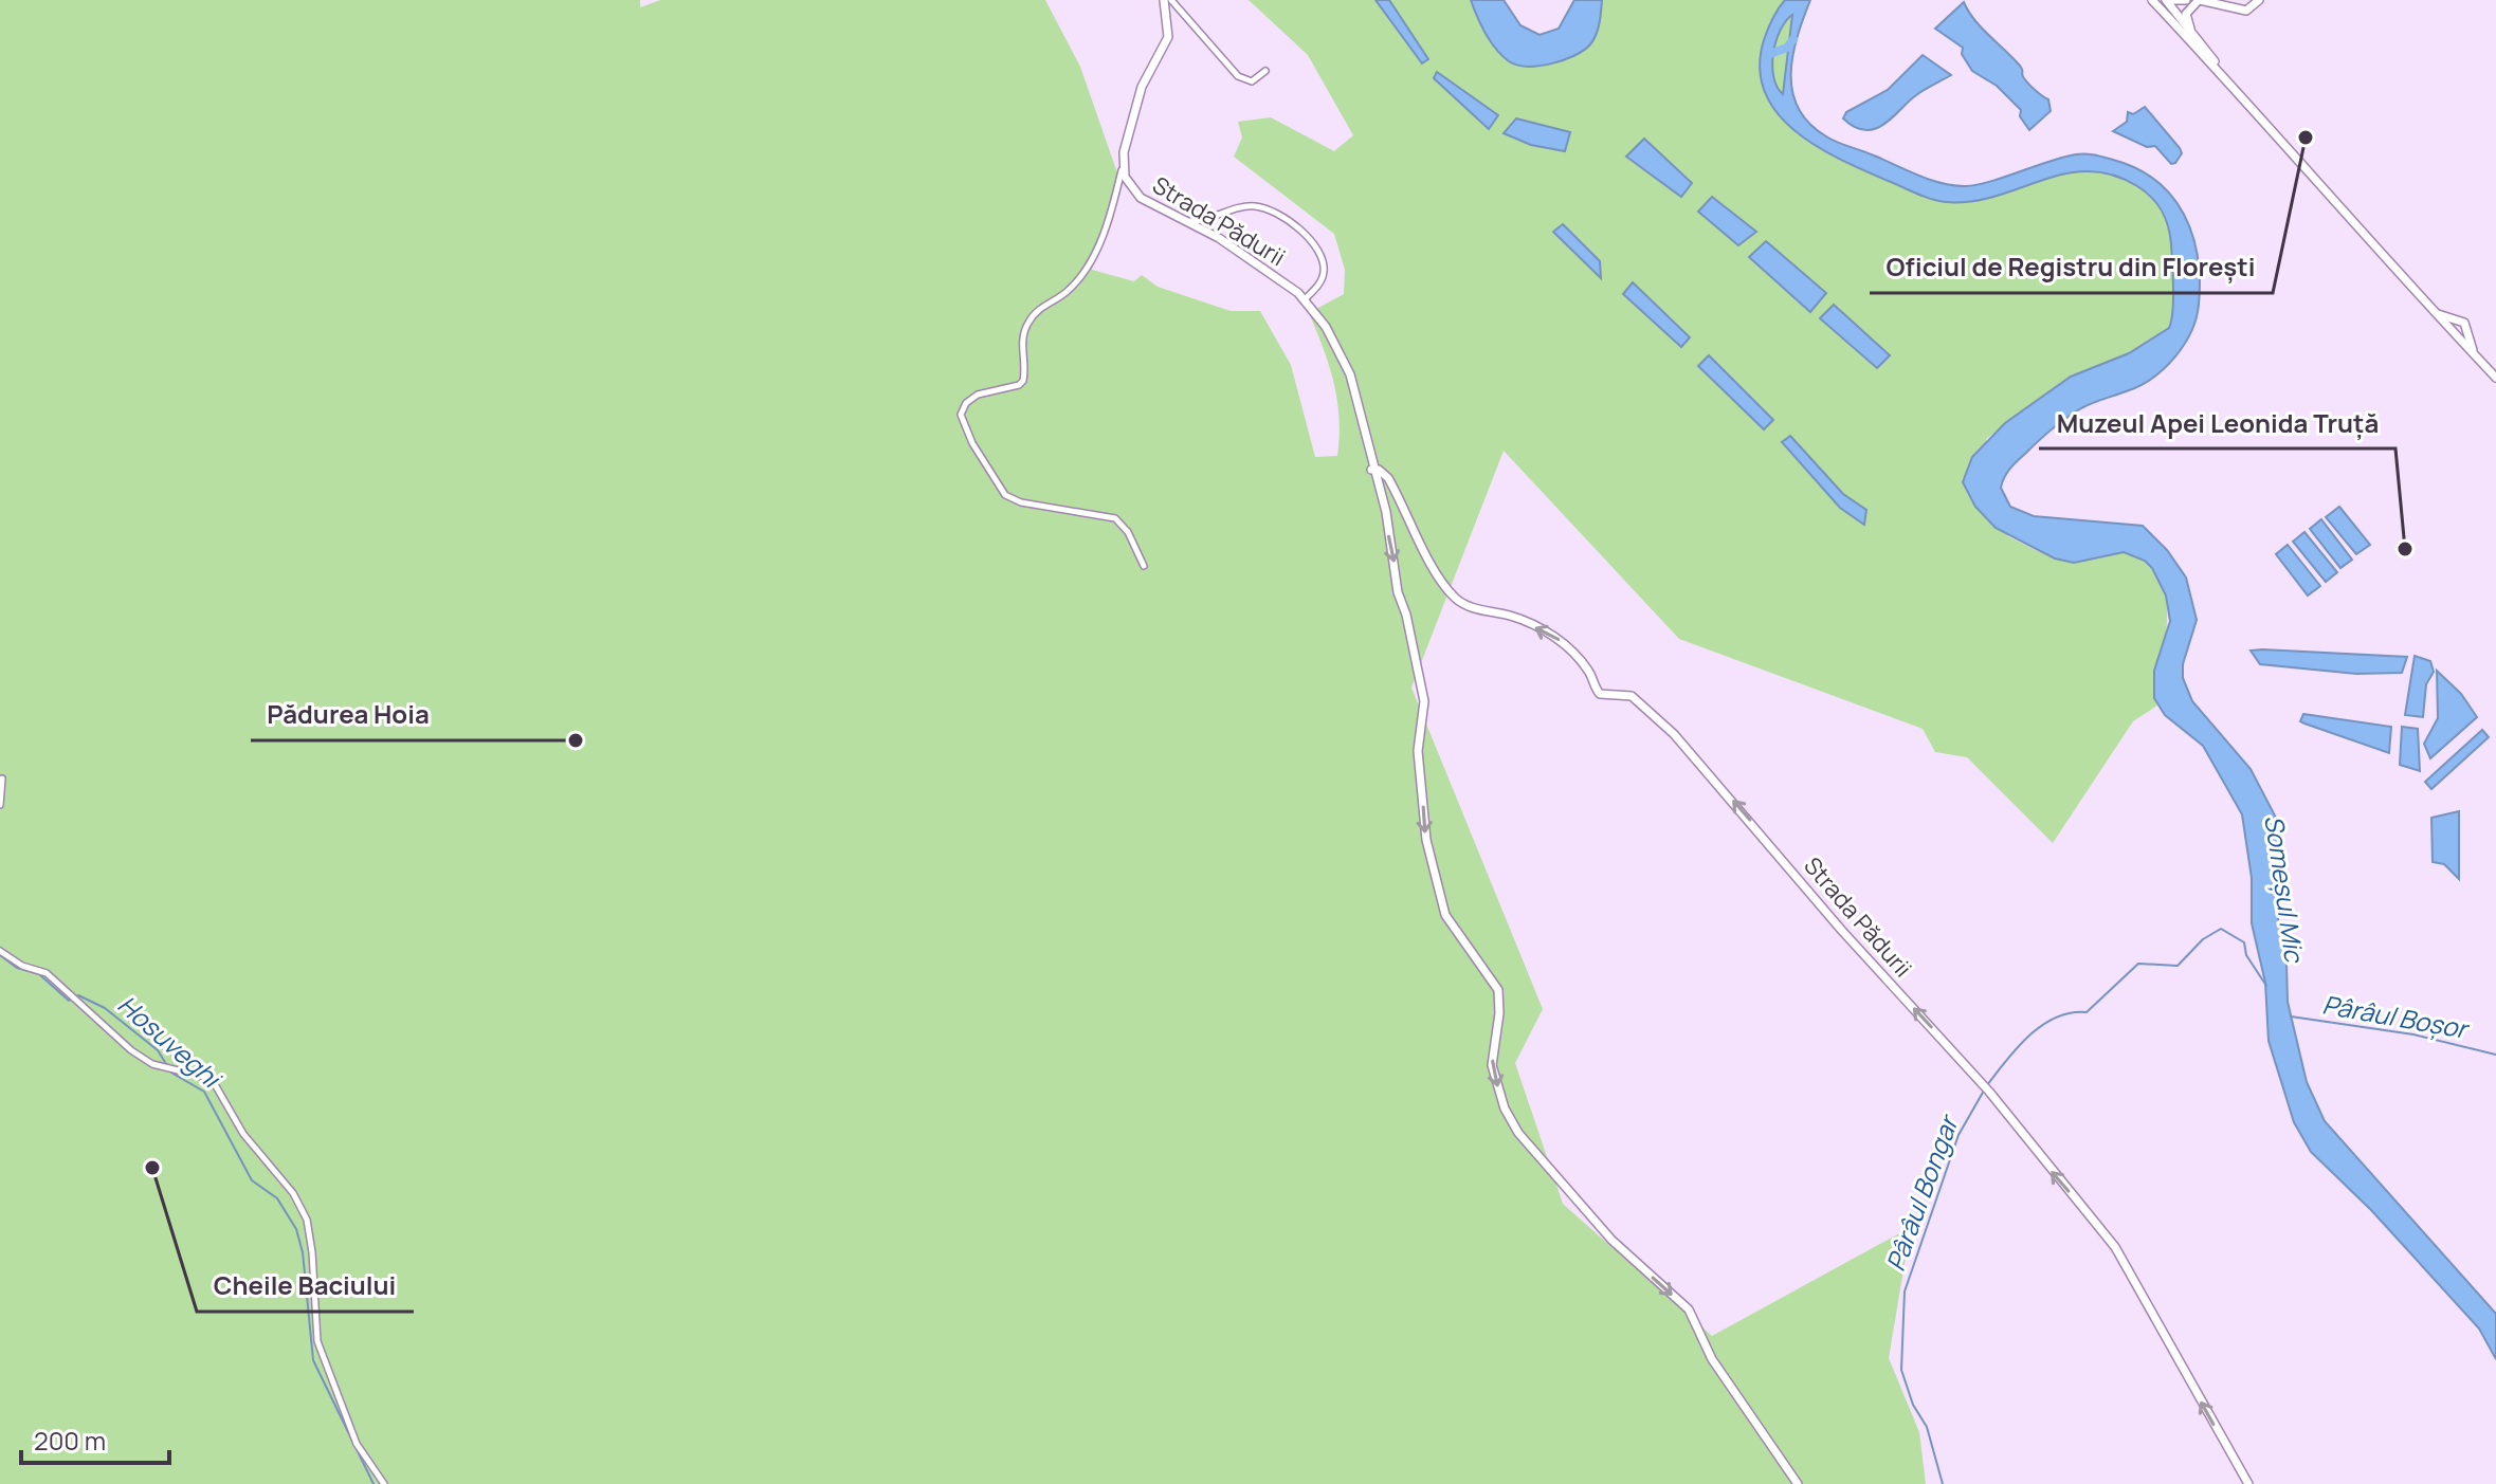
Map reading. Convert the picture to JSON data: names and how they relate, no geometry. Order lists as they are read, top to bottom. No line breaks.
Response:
{"streets":{"street":["Strada Pădurii"]},"water":["Someșul Mic","Pârâul Boșor","Hosuveghi","Pârâul Bongar"],"places":["Oficiul de Registru din Florești","Muzeul Apei Leonida Truță","Pădurea Hoia","Cheile Baciului"],"scale_bar":"200 m"}
